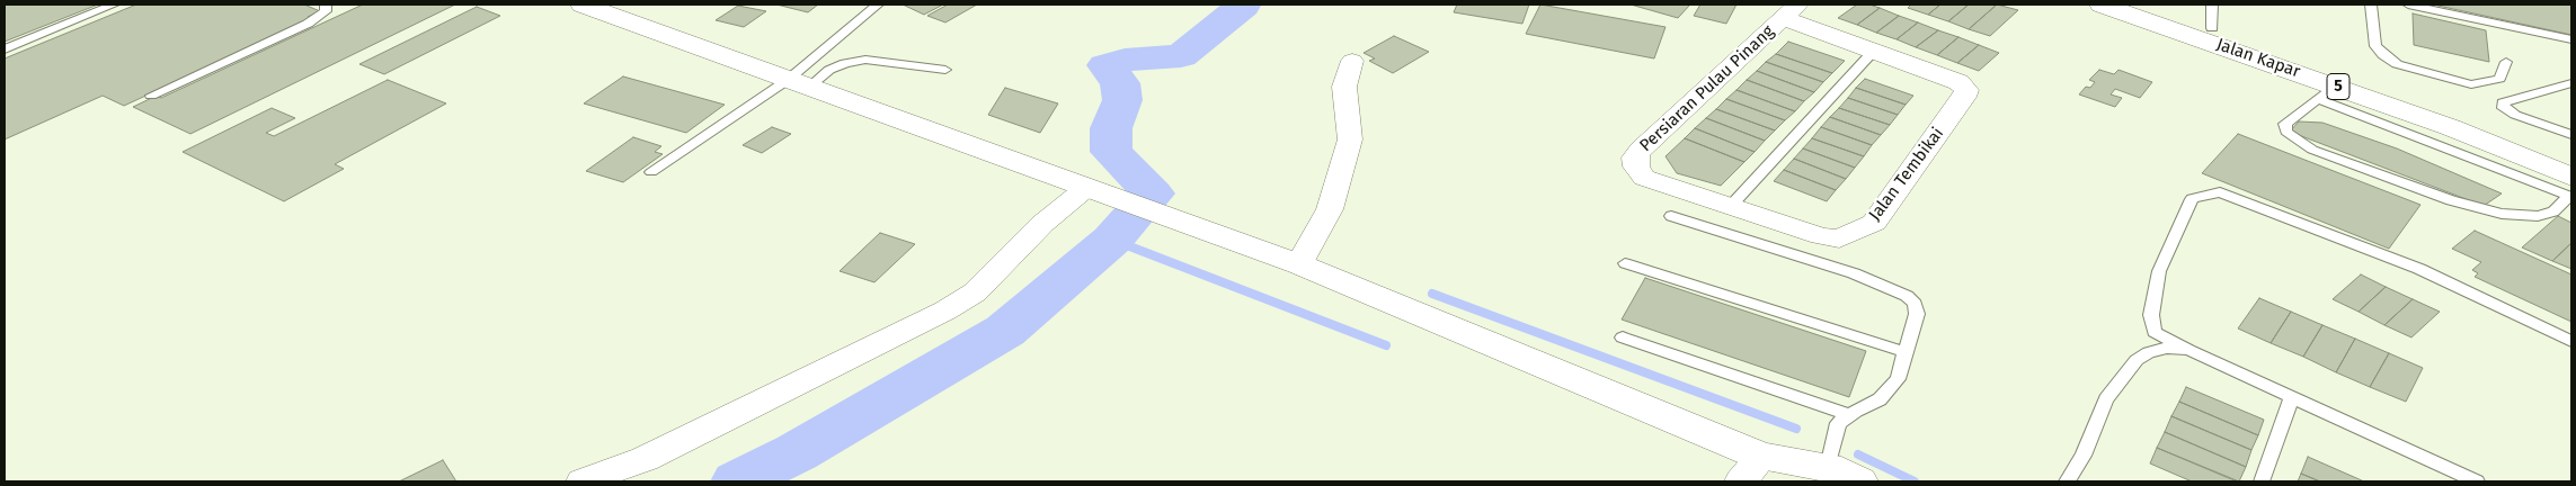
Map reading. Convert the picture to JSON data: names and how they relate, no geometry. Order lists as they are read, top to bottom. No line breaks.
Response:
{"streets":{"main road":["Jalan Kapar","5"],"street":["Persiaran Pulau Pinang","Jalan Tembikai"]},"crossings":[["Persiaran Pulau Pinang","Jalan Tembikai"]]}
